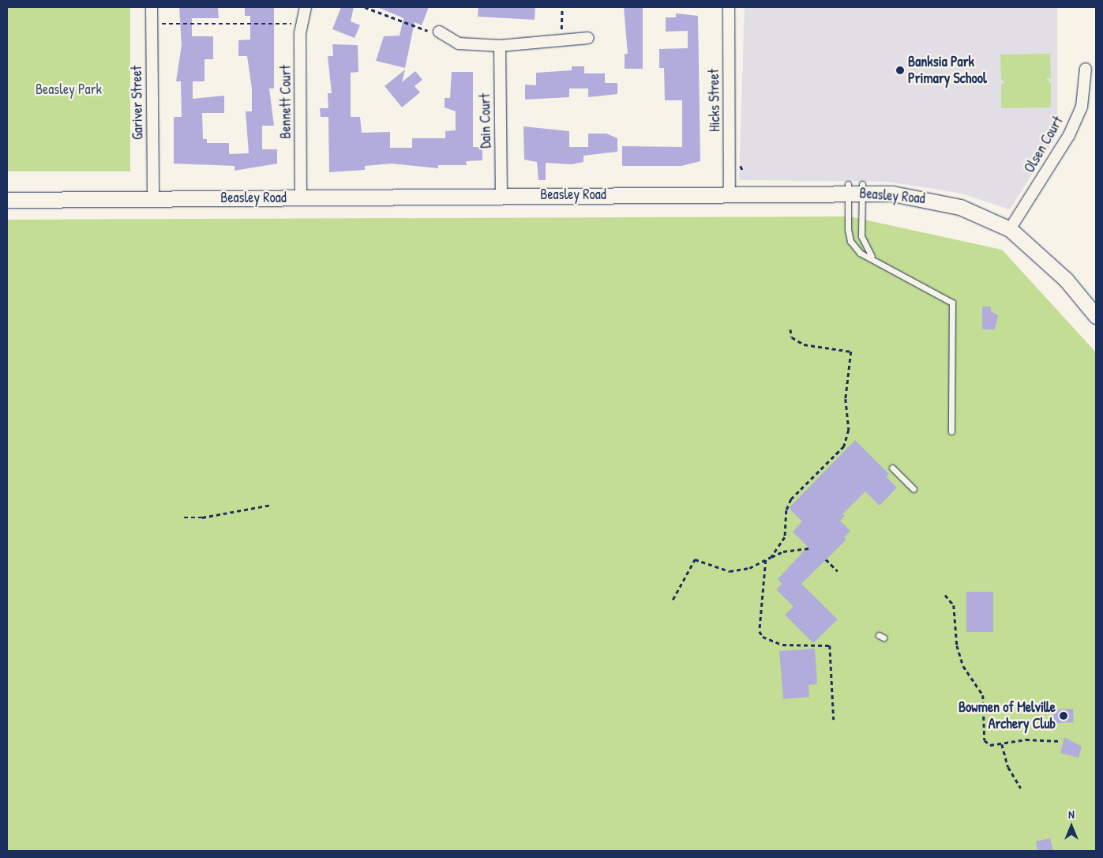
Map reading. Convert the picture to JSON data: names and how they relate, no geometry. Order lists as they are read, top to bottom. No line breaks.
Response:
{"streets":{"main road":["Beasley Road"],"street":["Hicks Street","Bennett Court","Gariver Street","Dain Court","Olsen Court"]},"crossings":[["Hicks Street","Beasley Road"],["Bennett Court","Beasley Road"],["Gariver Street","Beasley Road"],["Dain Court","Beasley Road"],["Olsen Court","Beasley Road"]],"parks":["Beasley Park"],"places":["Banksia Park Primary School","Bowmen of Melville Archery Club"],"north":"top"}
